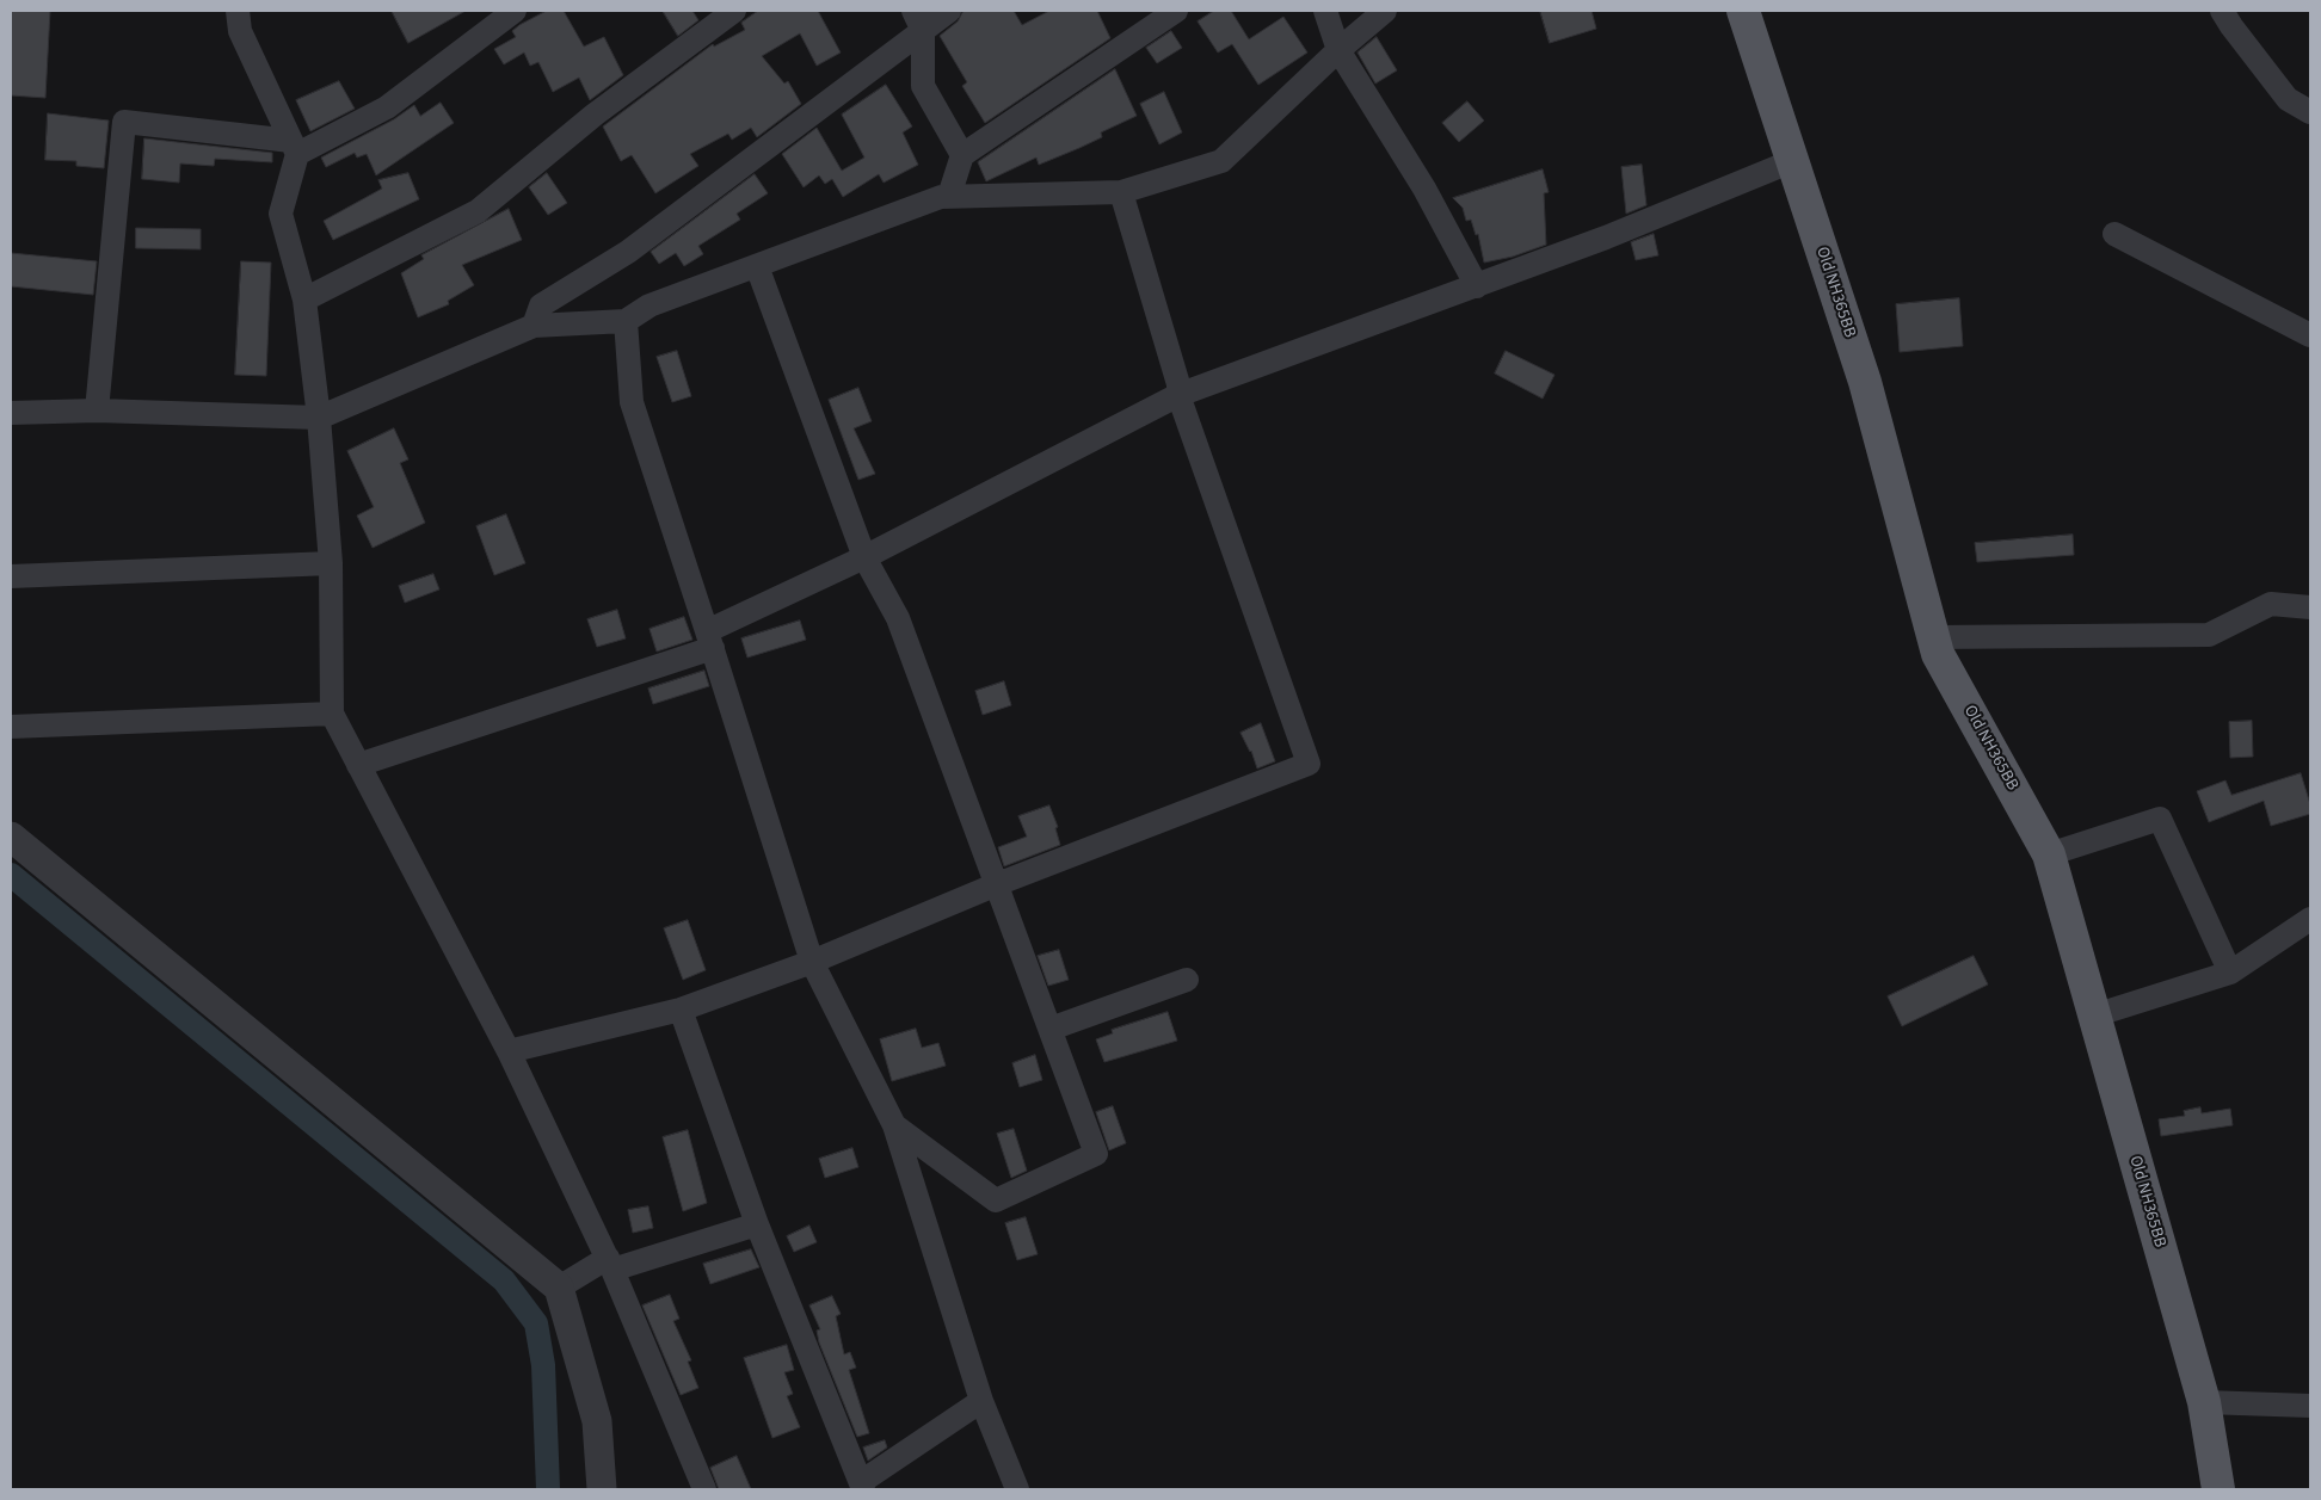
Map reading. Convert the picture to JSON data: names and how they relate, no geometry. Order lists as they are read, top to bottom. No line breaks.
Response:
{"streets":{"main road":["Old NH365BB"]}}
